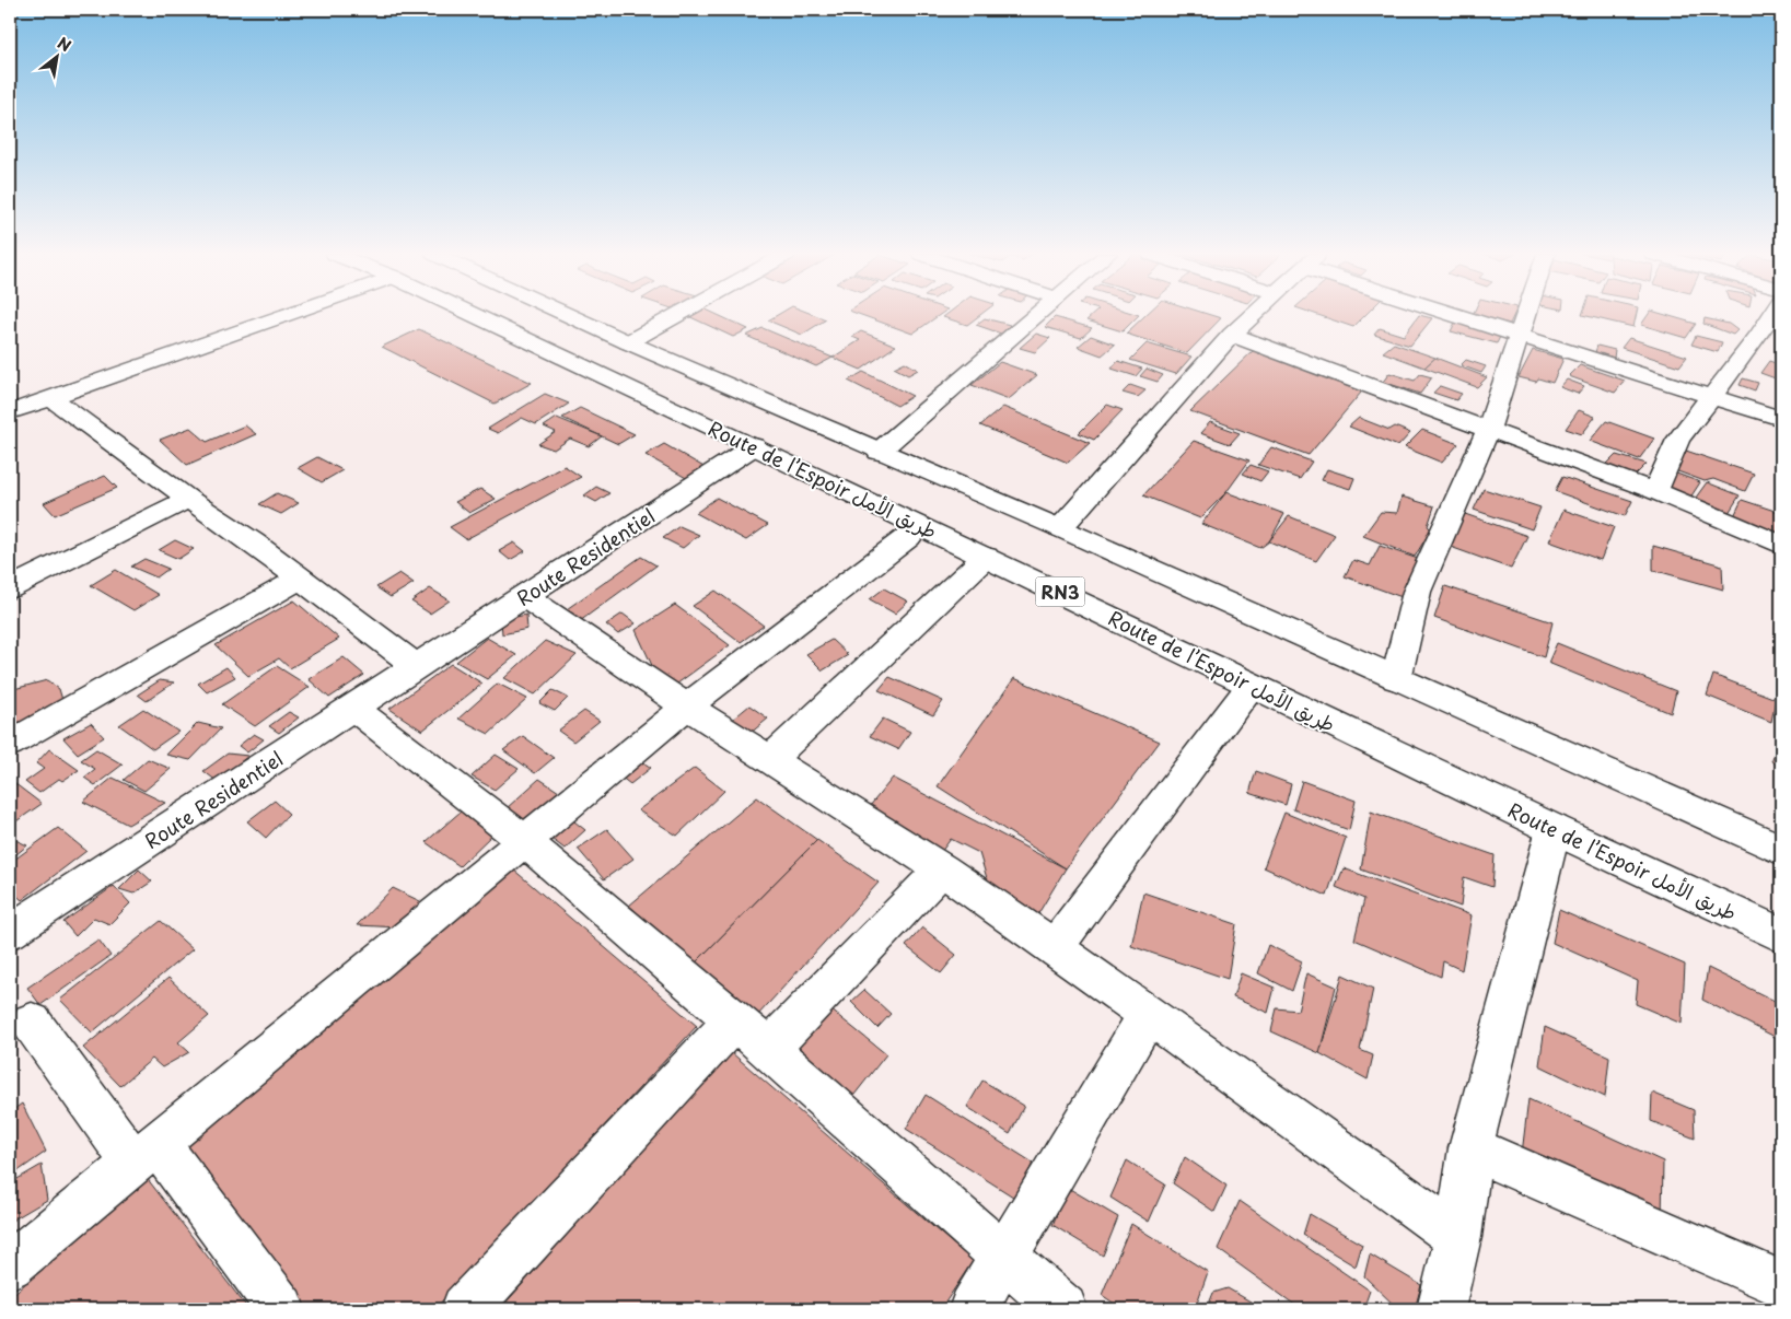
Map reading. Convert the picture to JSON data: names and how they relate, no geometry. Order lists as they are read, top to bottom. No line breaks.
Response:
{"streets":{"main road":["Route de l’Espoir طريق الأمل","Route Residentiel","RN3"]},"crossings":[["Route de l’Espoir طريق الأمل","Route Residentiel"]],"north":"top right"}
